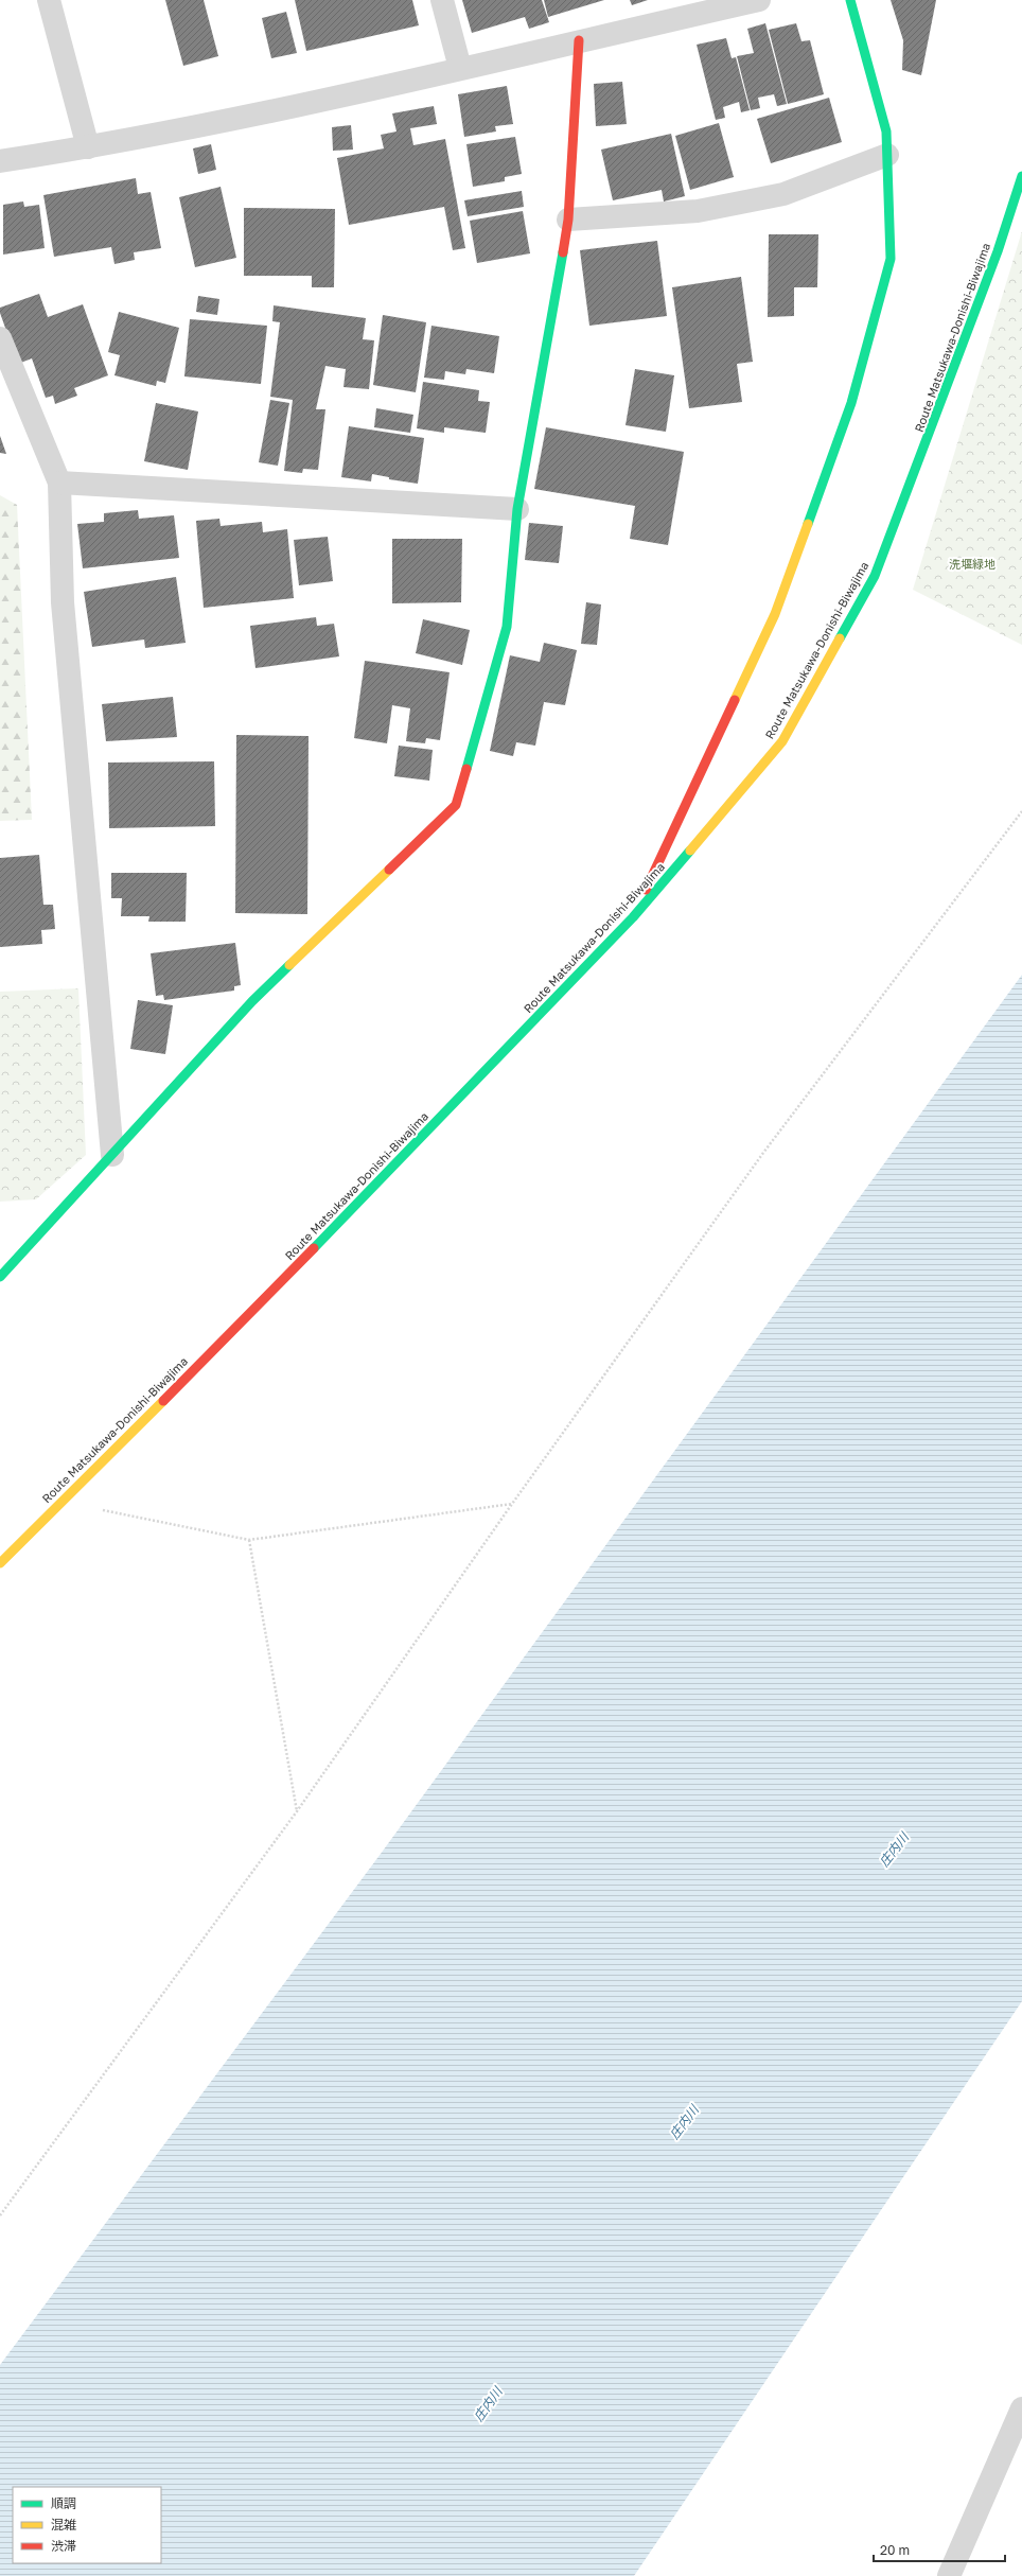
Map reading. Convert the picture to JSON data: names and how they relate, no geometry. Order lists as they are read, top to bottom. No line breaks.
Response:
{"streets":{"street":["Route Matsukawa-Donishi-Biwajima"]},"water":["庄内川"],"parks":["洗堰緑地"],"legend":["順調","混雑","渋滞"],"scale_bar":"20 m"}
